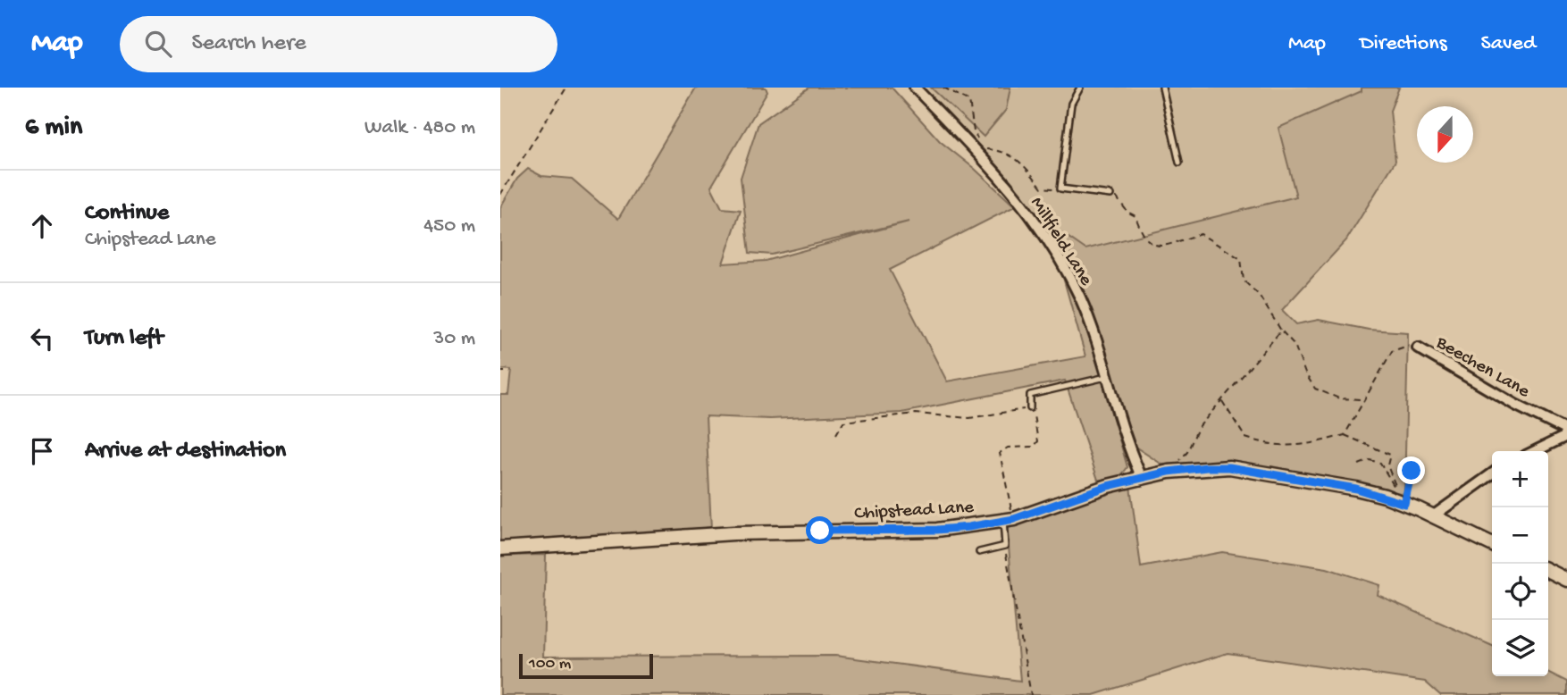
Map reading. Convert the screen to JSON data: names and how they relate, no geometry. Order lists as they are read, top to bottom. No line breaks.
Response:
{"streets":{"street":["Millfield Lane","Beechen Lane","Chipstead Lane"]},"crossings":[["Millfield Lane","Chipstead Lane"]],"scale_bar":"100 m","north":"bottom","page":{"header":"Map","search":"Search here","nav":["Map","Directions","Saved"],"heading":["6 min","Walk · 480 m"],"list":[["Continue","Chipstead Lane","450 m"],["Turn left","30 m"],"Arrive at destination"],"map_buttons":["+","−"],"scale":"100 m"}}
